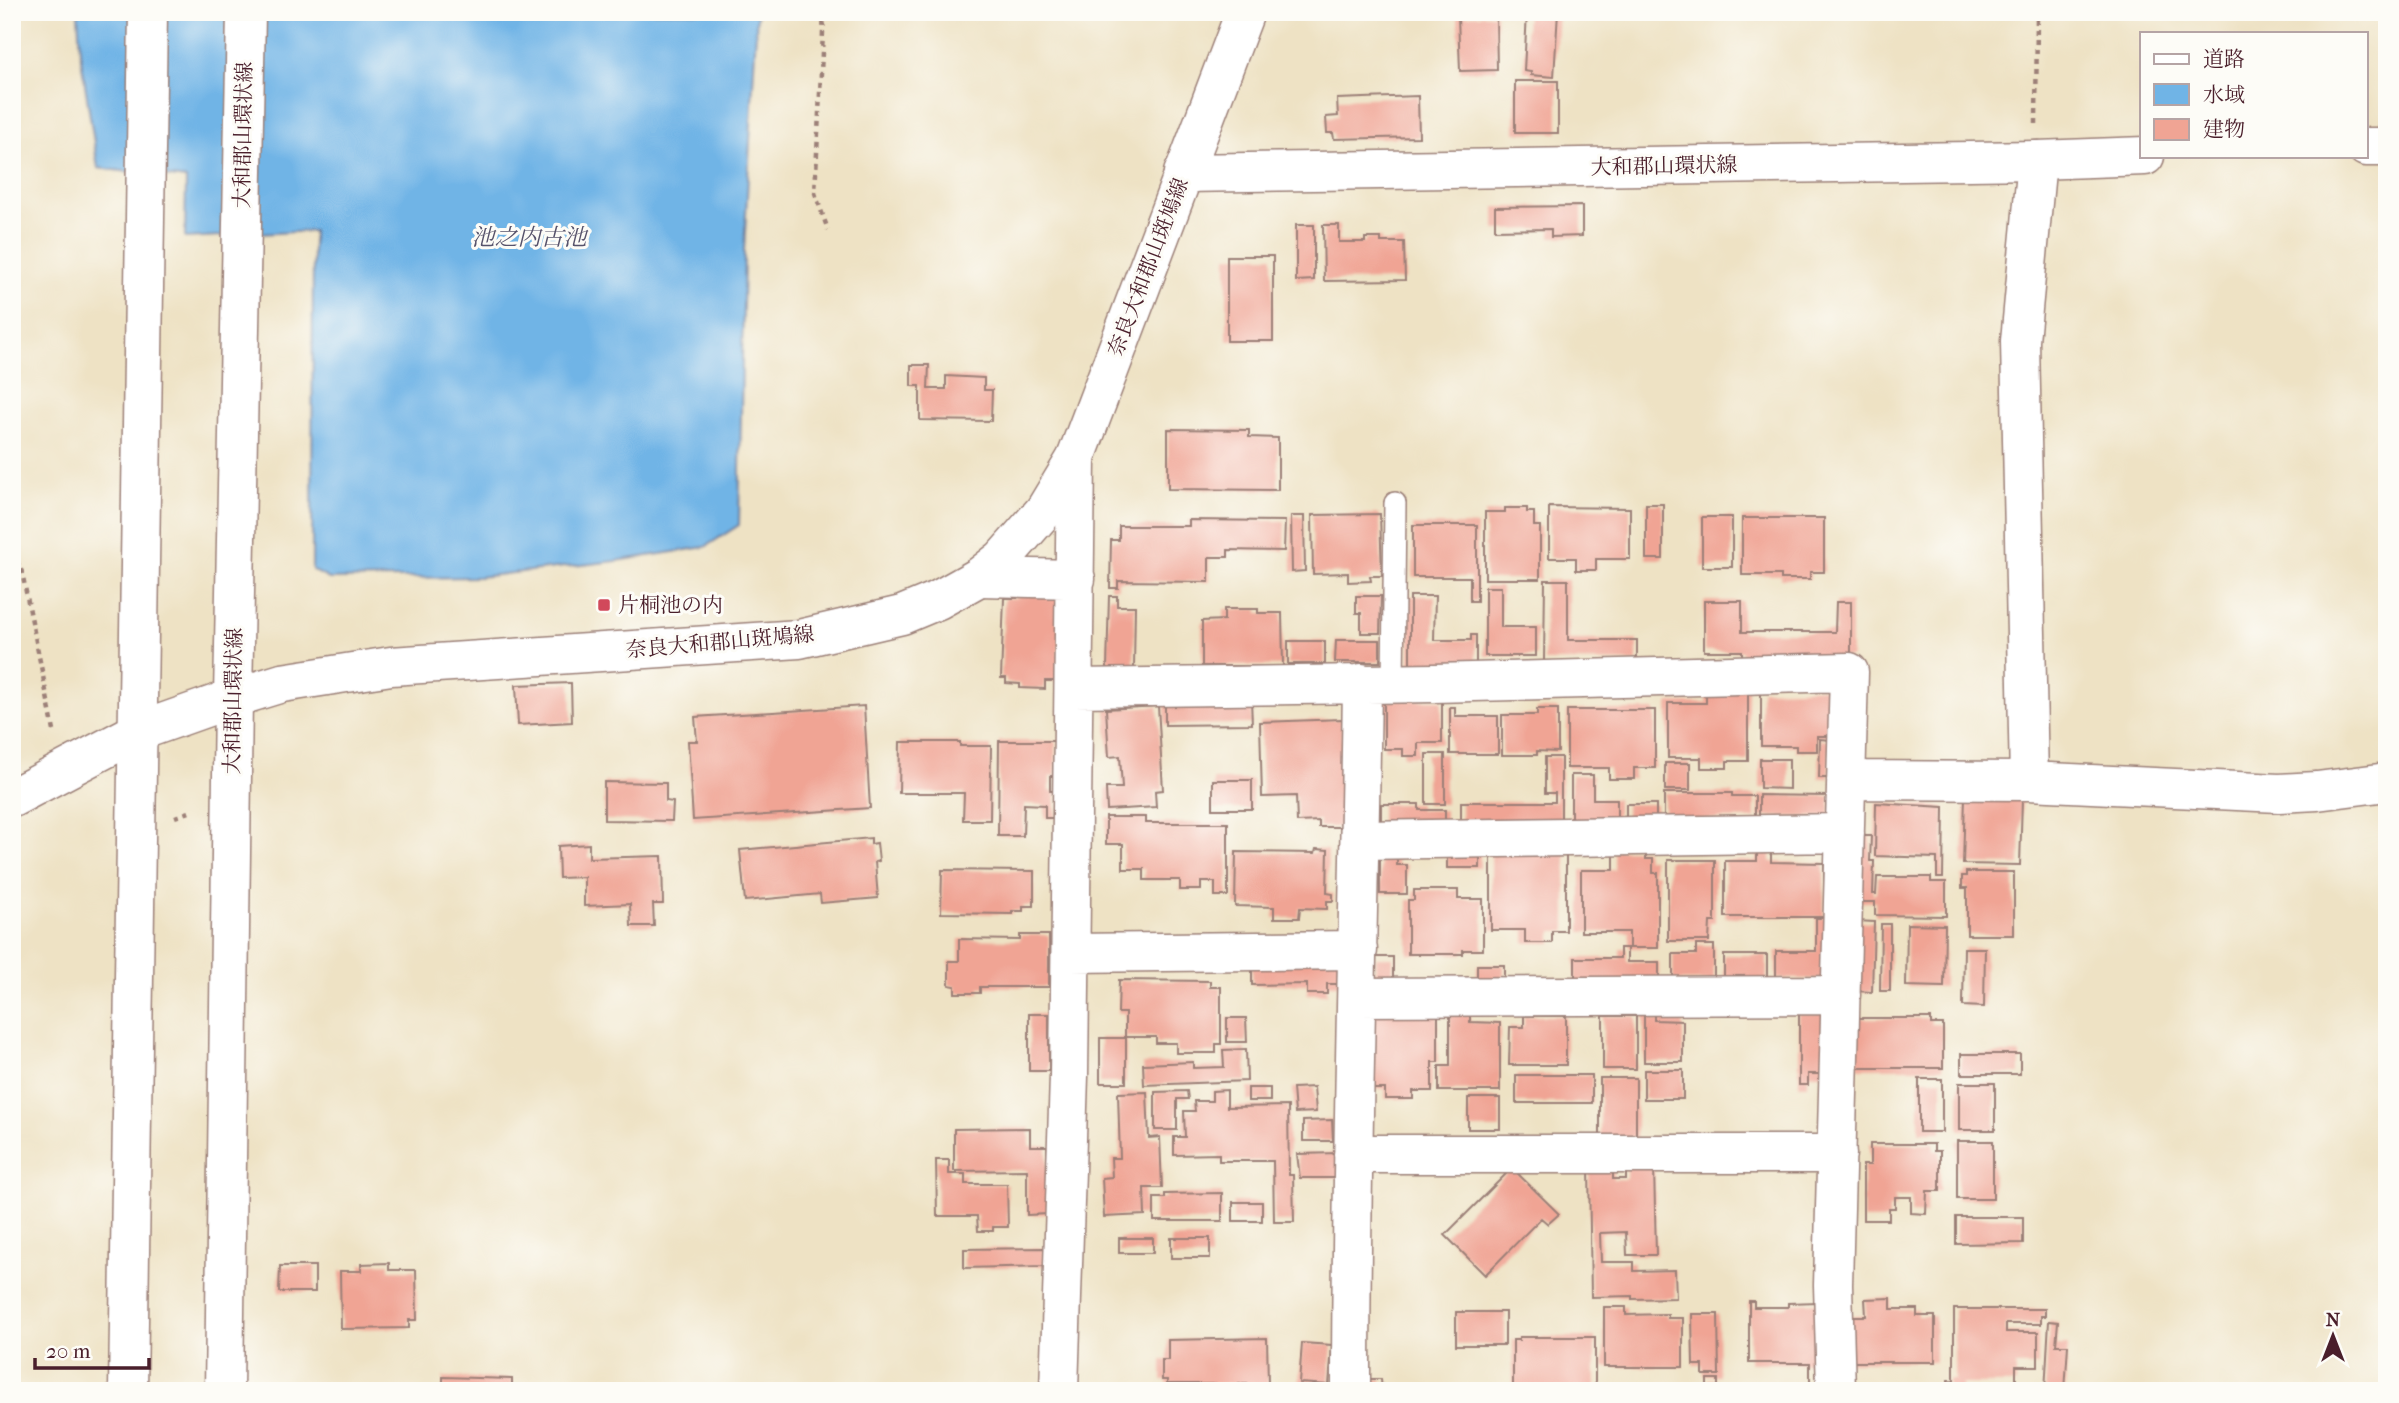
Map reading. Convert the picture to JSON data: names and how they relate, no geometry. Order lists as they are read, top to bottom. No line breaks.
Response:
{"streets":{"street":["大和郡山環状線","奈良大和郡山斑鳩線"]},"crossings":[["大和郡山環状線","奈良大和郡山斑鳩線"]],"water":["池之内古池"],"places":{"transit":["片桐池の内"]},"legend":["道路","水域","建物"],"scale_bar":"20 m","north":"top"}
